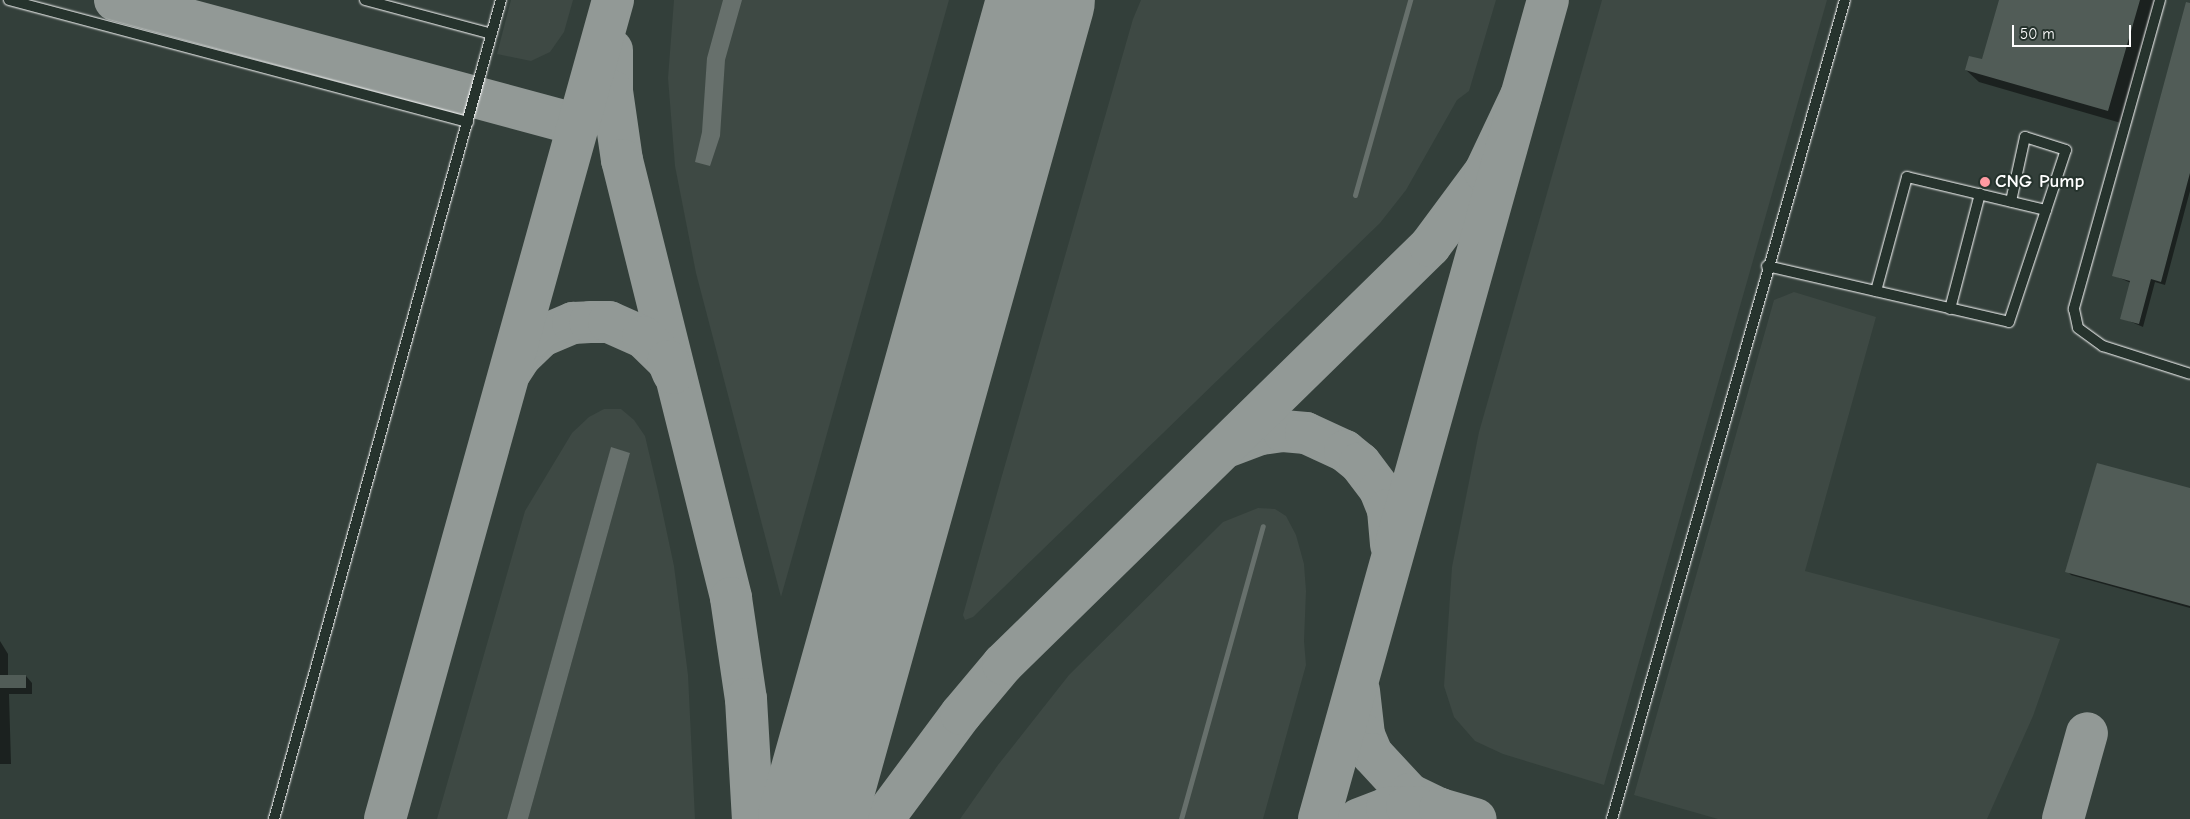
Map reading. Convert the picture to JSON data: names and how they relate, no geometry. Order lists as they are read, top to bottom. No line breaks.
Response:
{"places":["CNG Pump"],"scale_bar":"50 m"}
